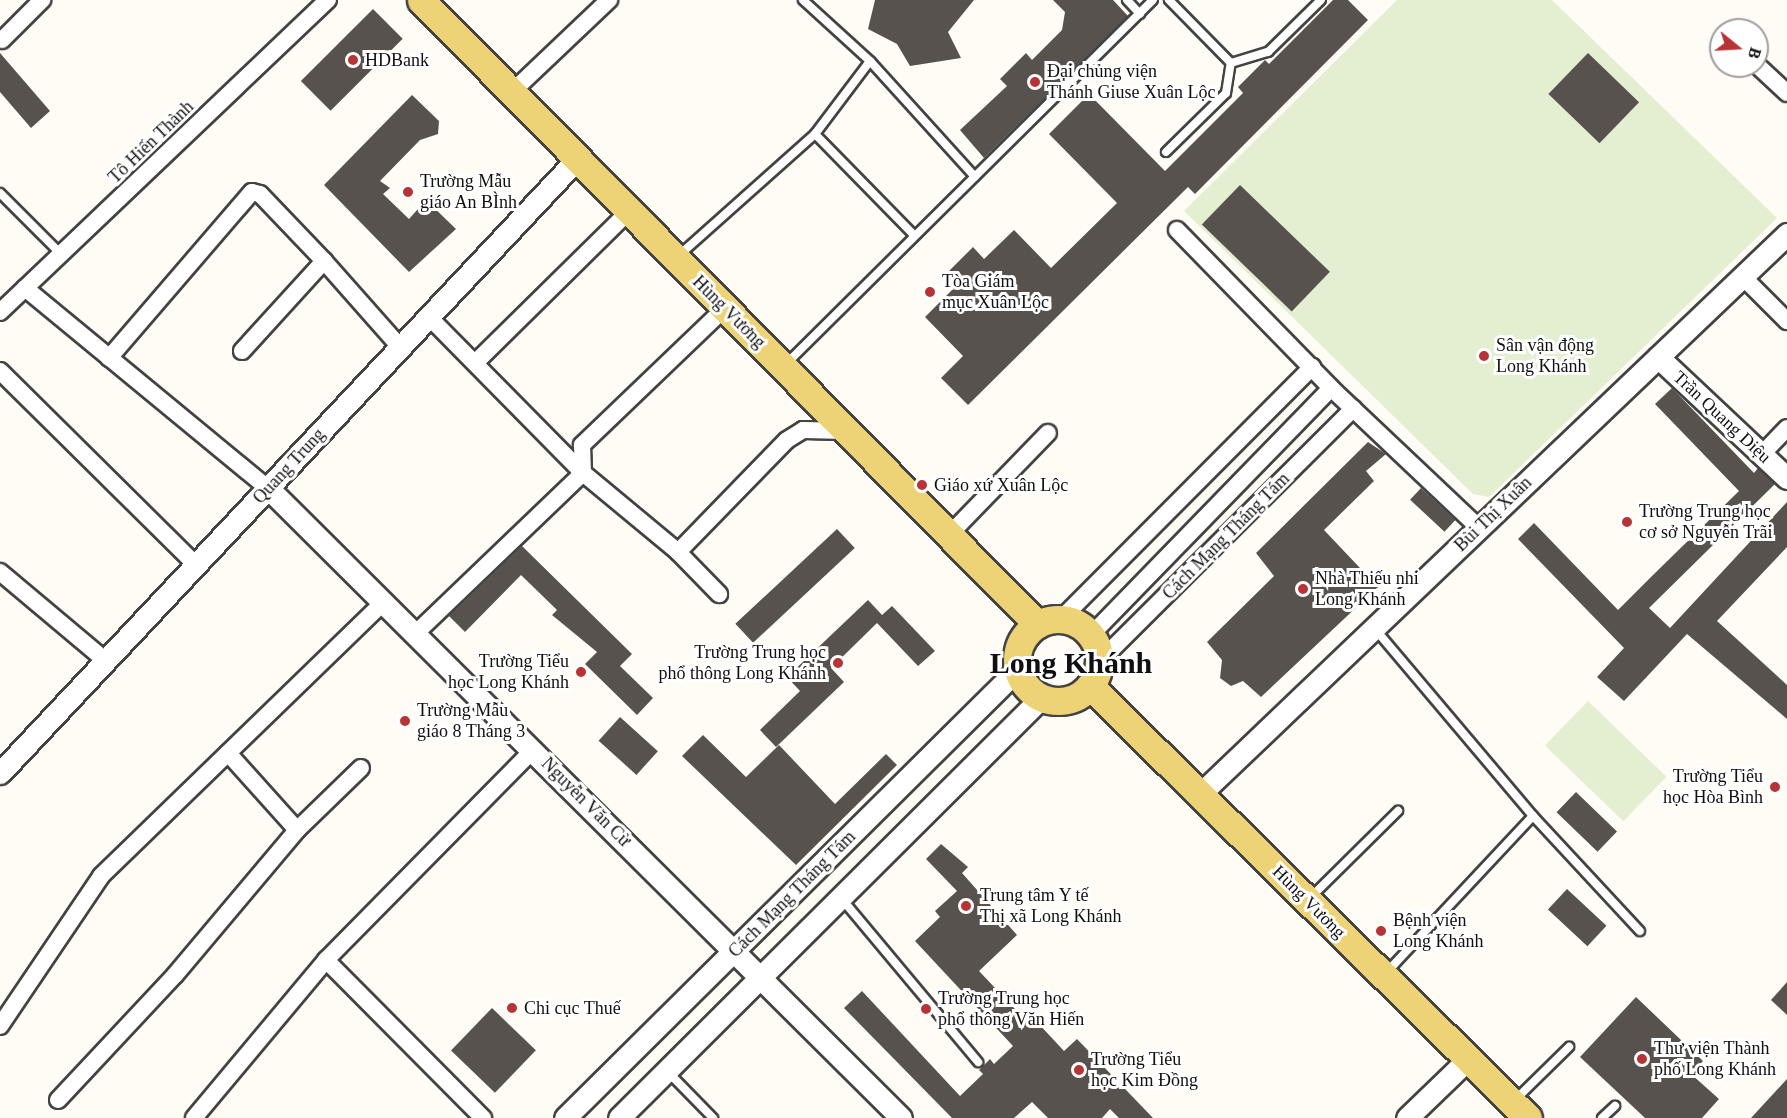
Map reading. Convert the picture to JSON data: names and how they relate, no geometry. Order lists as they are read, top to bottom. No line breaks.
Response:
{"streets":{"main road":["Hùng Vương"],"street":["Tô Hiến Thành","Trần Quang Diệu","Quang Trung","Bùi Thị Xuân","Cách Mạng Tháng Tám","Nguyễn Văn Cừ"]},"crossings":[["Hùng Vương","Quang Trung"],["Hùng Vương","Bùi Thị Xuân"],["Hùng Vương","Cách Mạng Tháng Tám"],["Trần Quang Diệu","Bùi Thị Xuân"],["Quang Trung","Nguyễn Văn Cừ"],["Cách Mạng Tháng Tám","Nguyễn Văn Cừ"]],"districts":["Long Khánh"],"places":["HDBank","Đại chủng viện Thánh Giuse Xuân Lộc","Trường Mẫu giáo An BÌnh","Tòa Giám mục Xuân Lộc","Sân vận động Long Khánh","Giáo xứ Xuân Lộc","Trường Trung học cơ sở Nguyễn Trãi","Nhà Thiếu nhi Long Khánh","Trường Trung học phổ thông Long Khánh","Trường Tiểu học Long Khánh","Trường Mẫu giáo 8 Tháng 3","Trường Tiểu học Hòa Bình","Trung tâm Y tế Thị xã Long Khánh","Bệnh viện Long Khánh","Chi cục Thuế","Trường Trung học phổ thông Văn Hiến","Thư viện Thành phố Long Khánh","Trường Tiểu học Kim Đồng"],"north":"right"}
